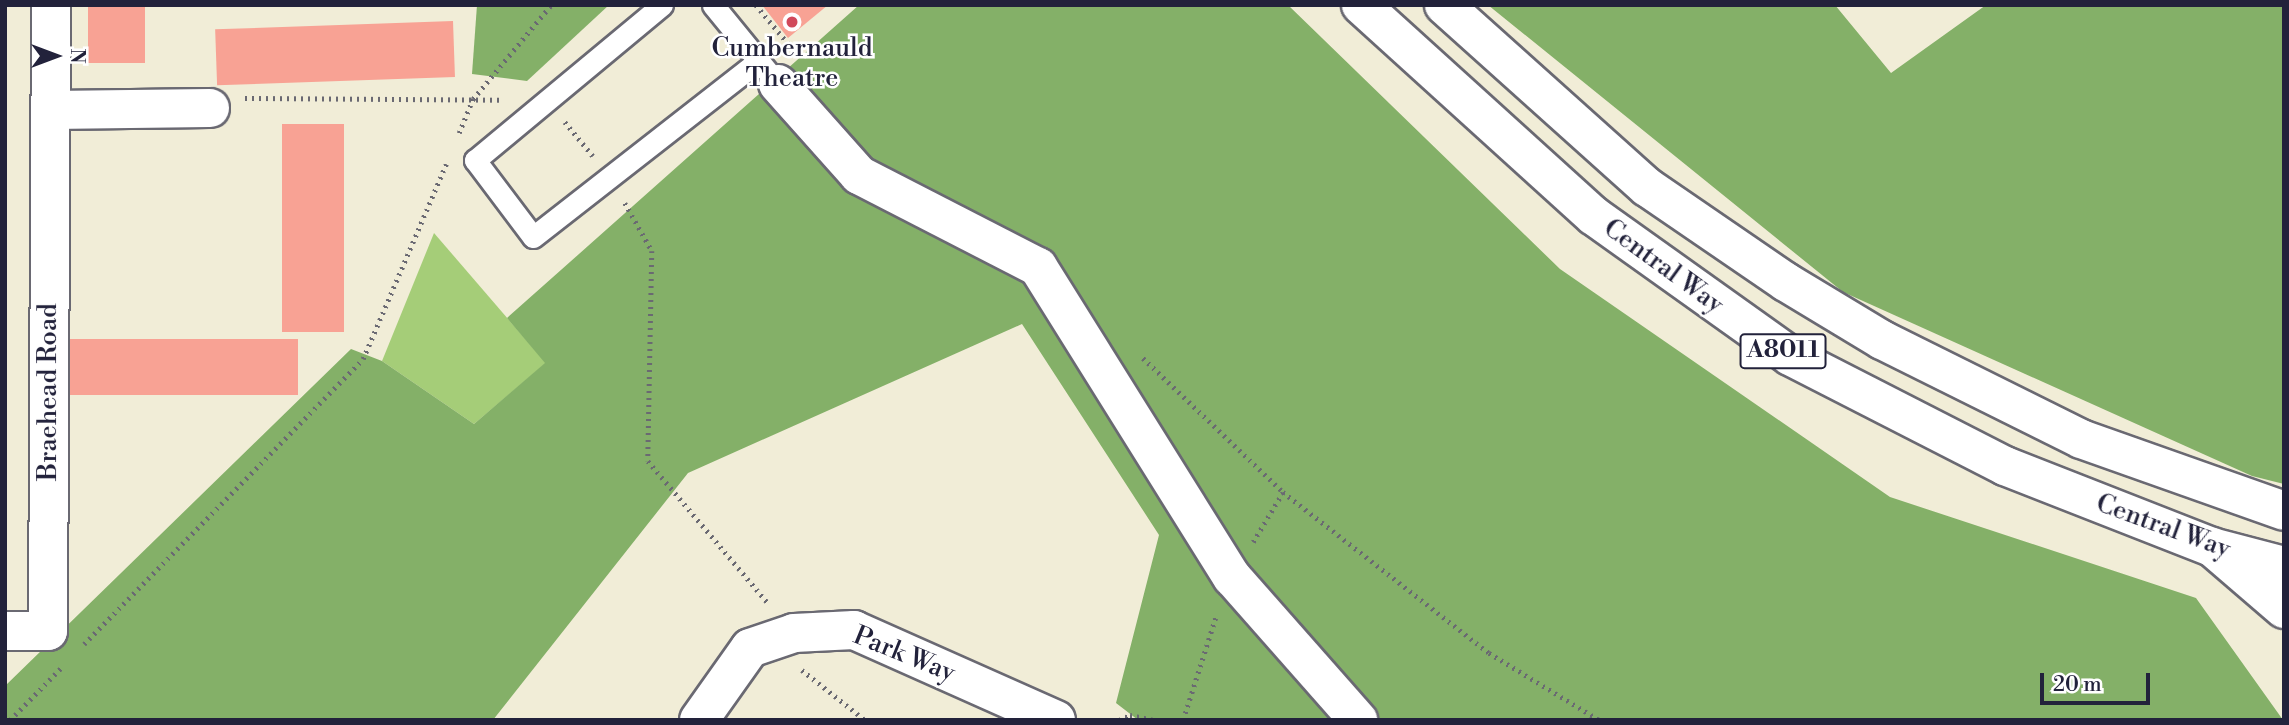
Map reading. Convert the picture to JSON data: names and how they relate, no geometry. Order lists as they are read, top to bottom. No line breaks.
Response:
{"streets":{"street":["Central Way","A8011","Braehead Road","Park Way"]},"places":["Cumbernauld Theatre"],"scale_bar":"20 m","north":"right"}
